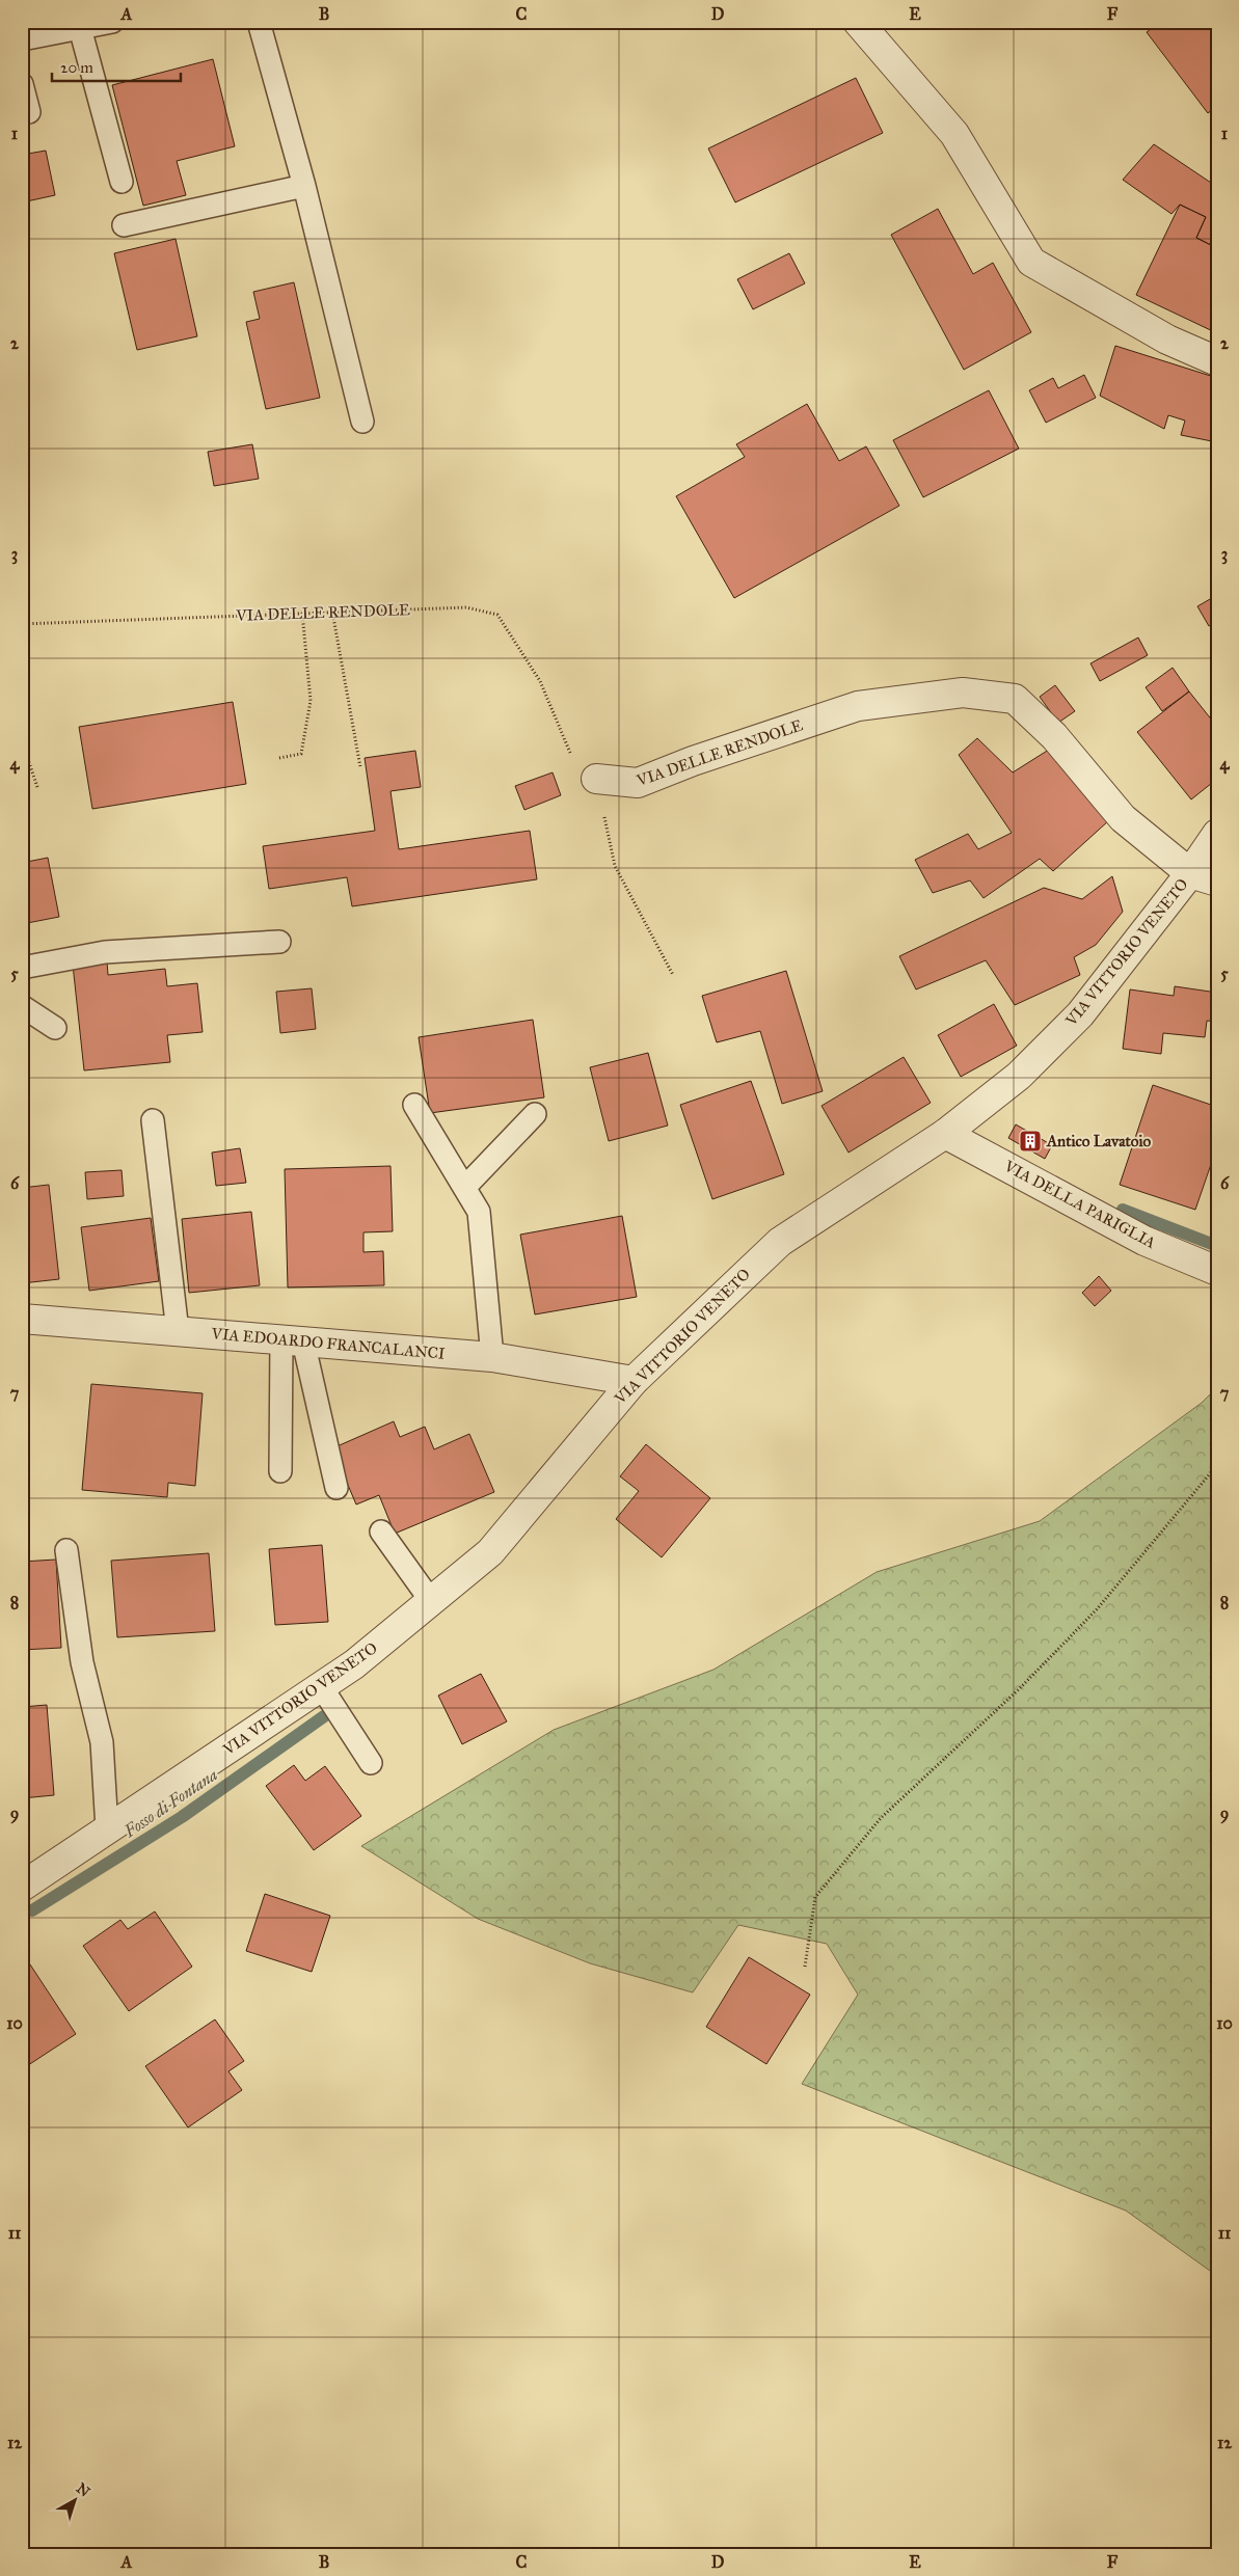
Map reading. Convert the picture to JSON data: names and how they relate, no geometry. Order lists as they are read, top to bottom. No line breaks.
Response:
{"streets":{"street":["VIA DELLE RENDOLE","VIA VITTORIO VENETO","VIA DELLA PARIGLIA","VIA EDOARDO FRANCALANCI"]},"crossings":[["VIA DELLE RENDOLE","VIA VITTORIO VENETO"],["VIA VITTORIO VENETO","VIA DELLA PARIGLIA"],["VIA VITTORIO VENETO","VIA EDOARDO FRANCALANCI"]],"water":["Fosso di Fontana"],"places":{"building":["Antico Lavatoio"]},"scale_bar":"20 m","north":"top right","grid":{"columns":["A","B","C","D","E","F"],"rows":["1","2","3","4","5","6","7","8","9","10","11","12"]}}
